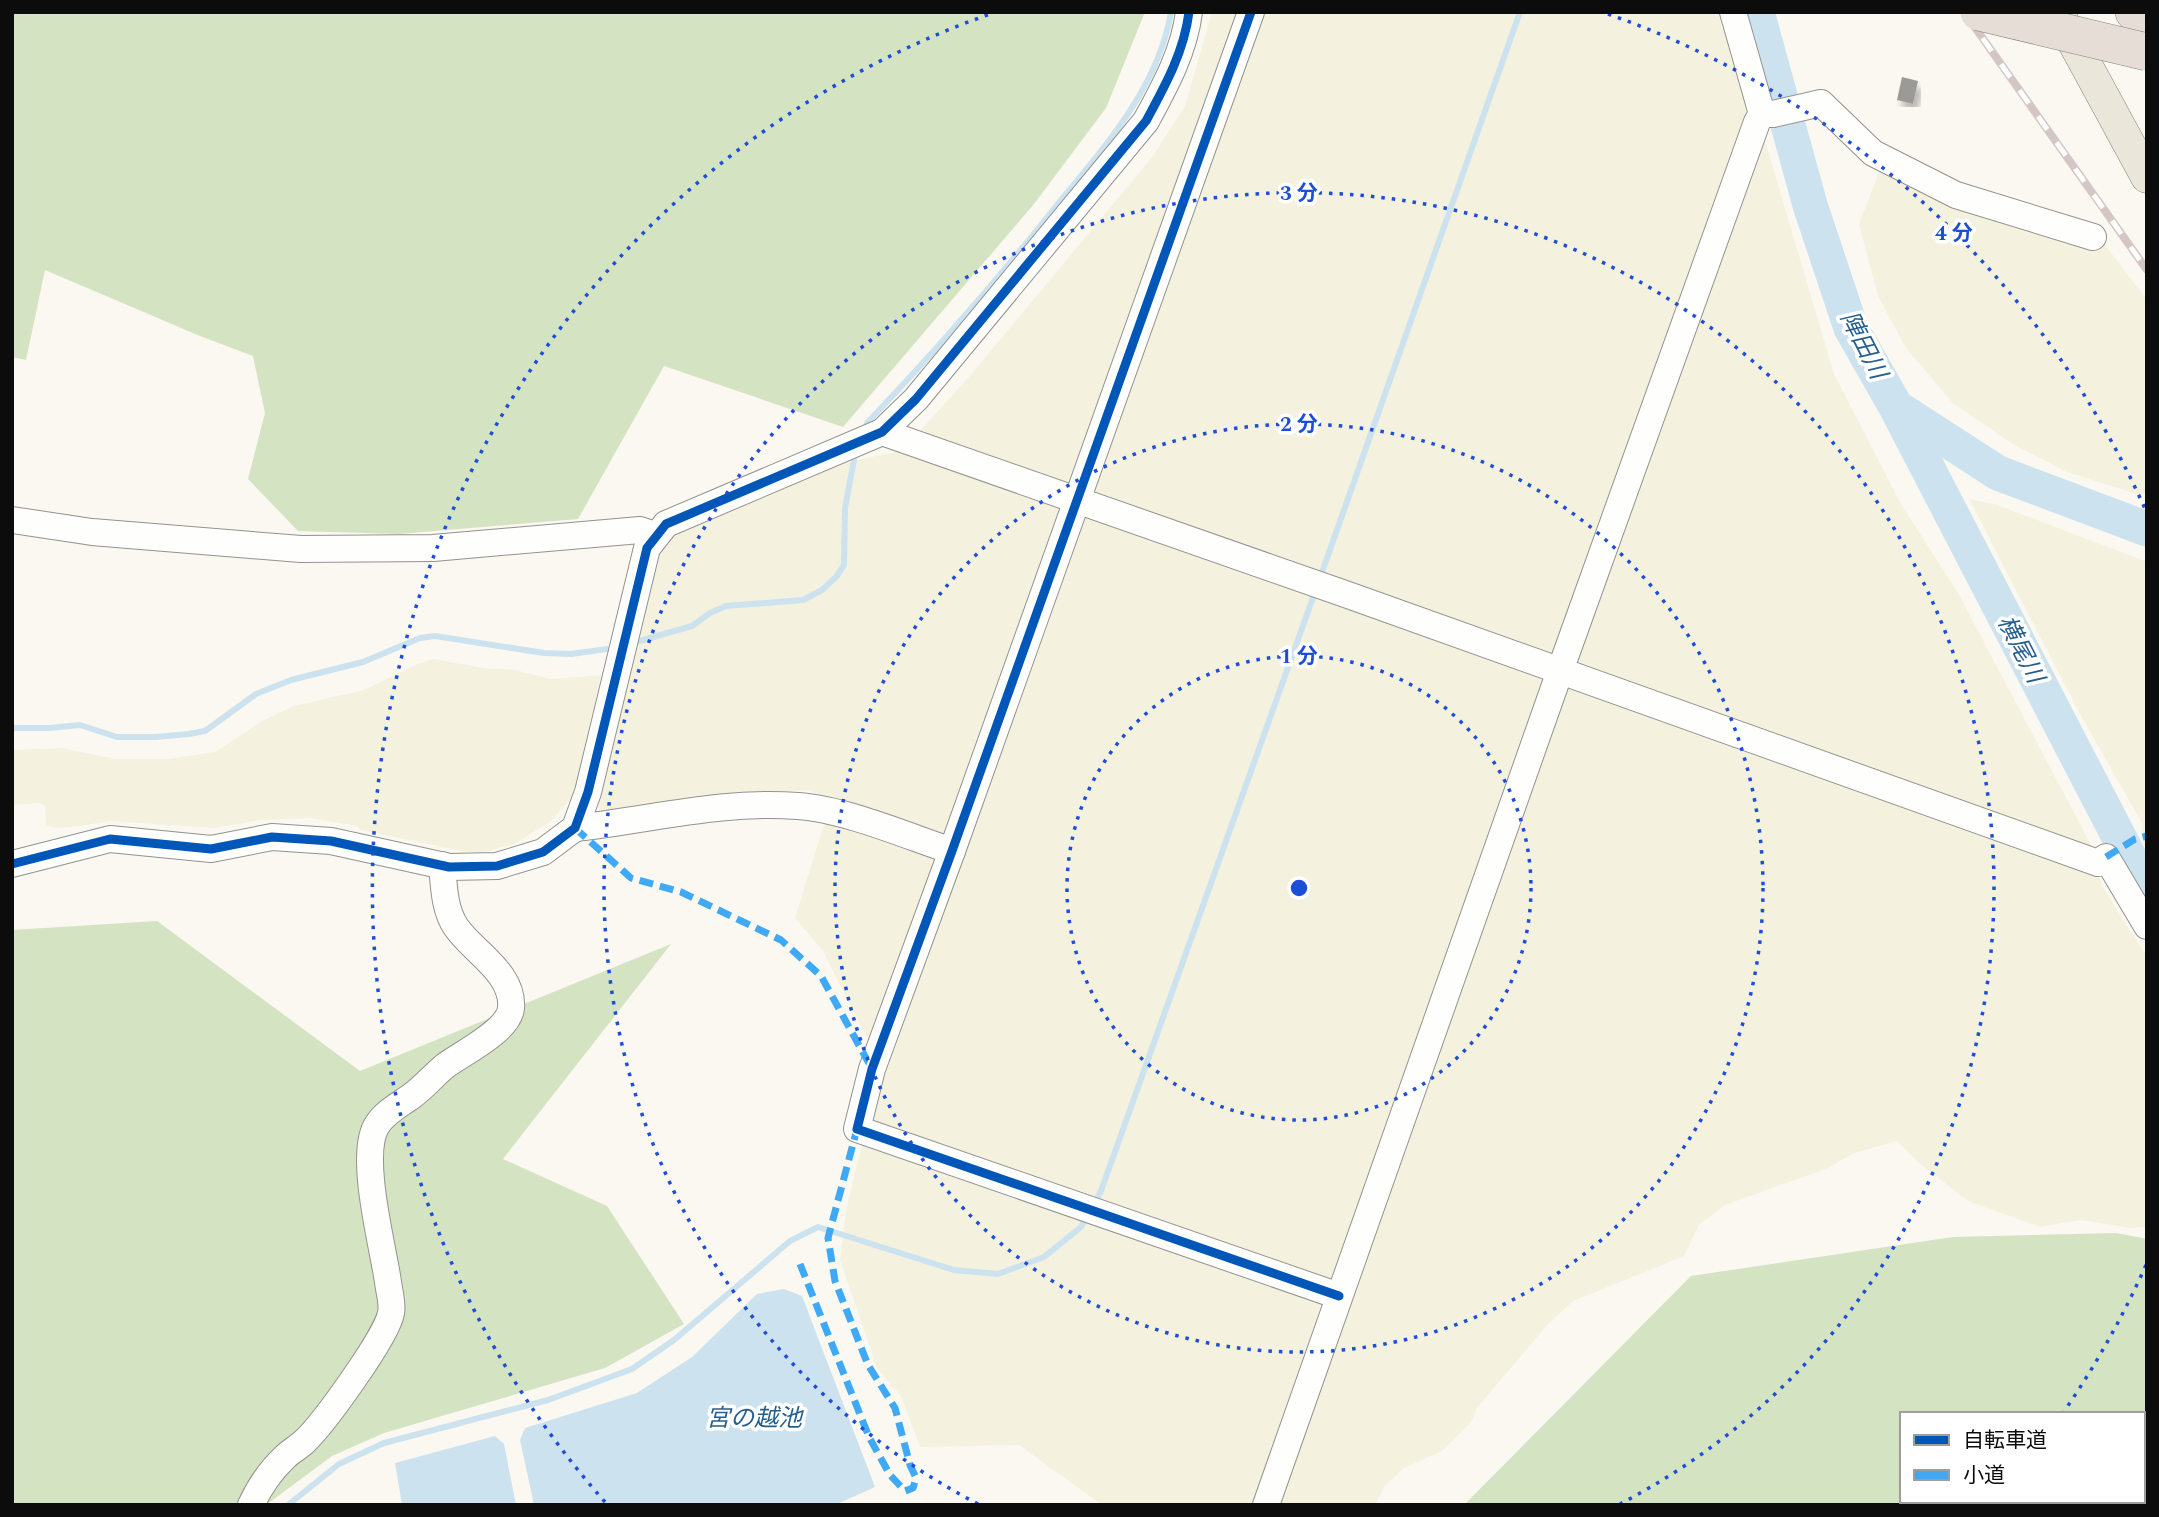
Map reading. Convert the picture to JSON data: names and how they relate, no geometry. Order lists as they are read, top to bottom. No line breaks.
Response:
{"water":["陣田川","横尾川","宮の越池"],"legend":["自転車道","小道"],"rings":["3 分","4 分","2 分","1 分"]}
